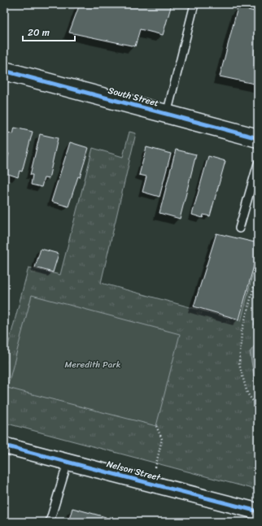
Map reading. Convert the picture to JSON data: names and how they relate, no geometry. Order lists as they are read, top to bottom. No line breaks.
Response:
{"streets":{"street":["South Street","Nelson Street"]},"parks":["Meredith Park"],"scale_bar":"20 m"}
